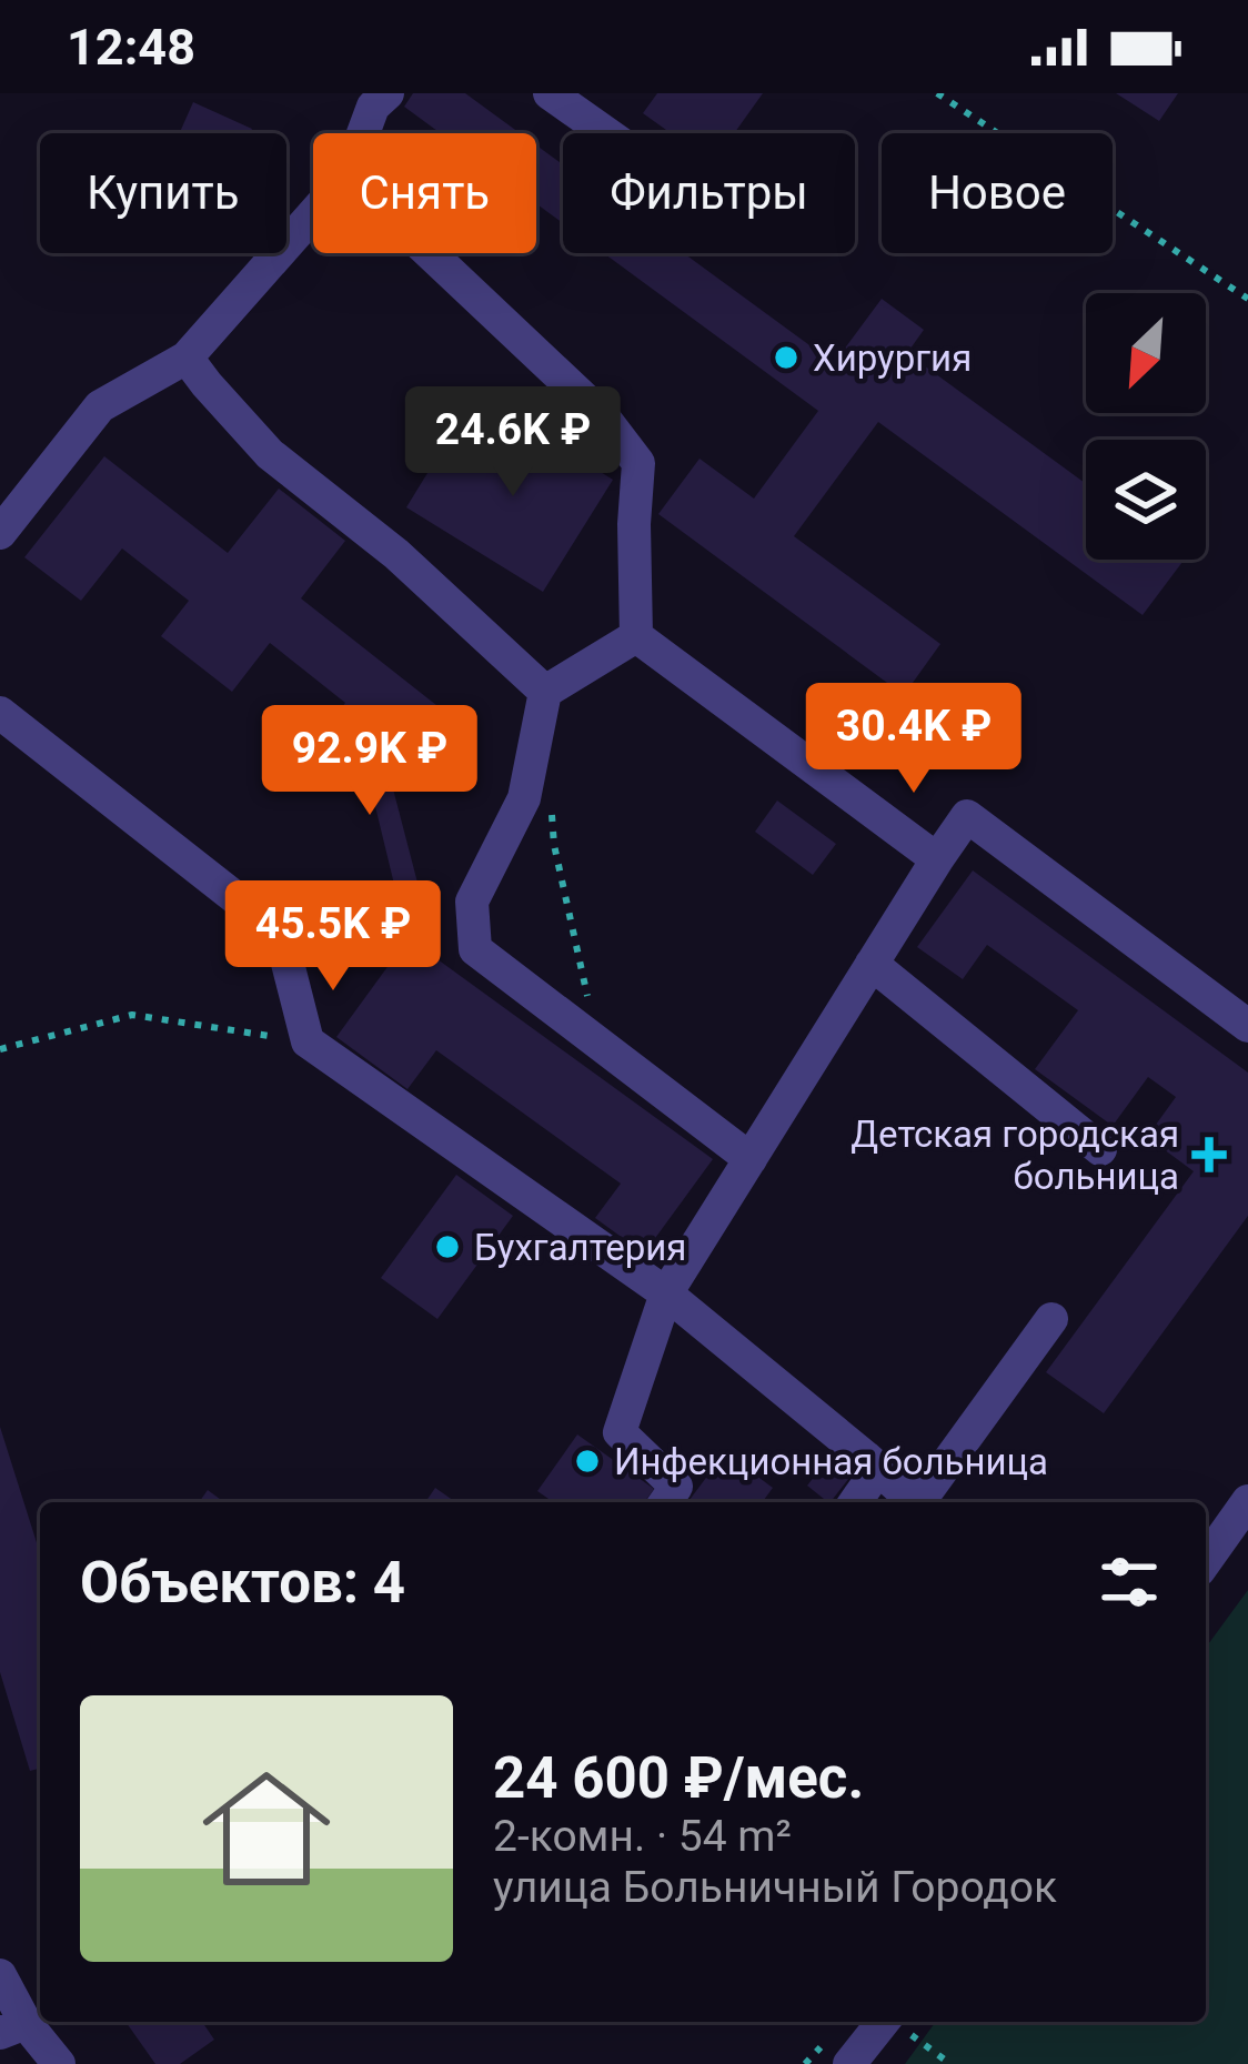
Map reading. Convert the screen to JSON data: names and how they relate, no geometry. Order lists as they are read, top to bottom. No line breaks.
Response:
{"places":{"other":["Хирургия","Бухгалтерия","Инфекционная больница"],"health":["Детская городская больница"]},"north":"bottom left","page":{"status":"12:48","chip":["Купить","Снять","Фильтры","Новое"],"price":["24.6K ₽","30.4K ₽","92.9K ₽","45.5K ₽"],"heading":"Объектов: 4","list":[{"name":"24 600 ₽/мес.","note":"2-комн. · 54 m² · улица Больничный Городок"}]}}
